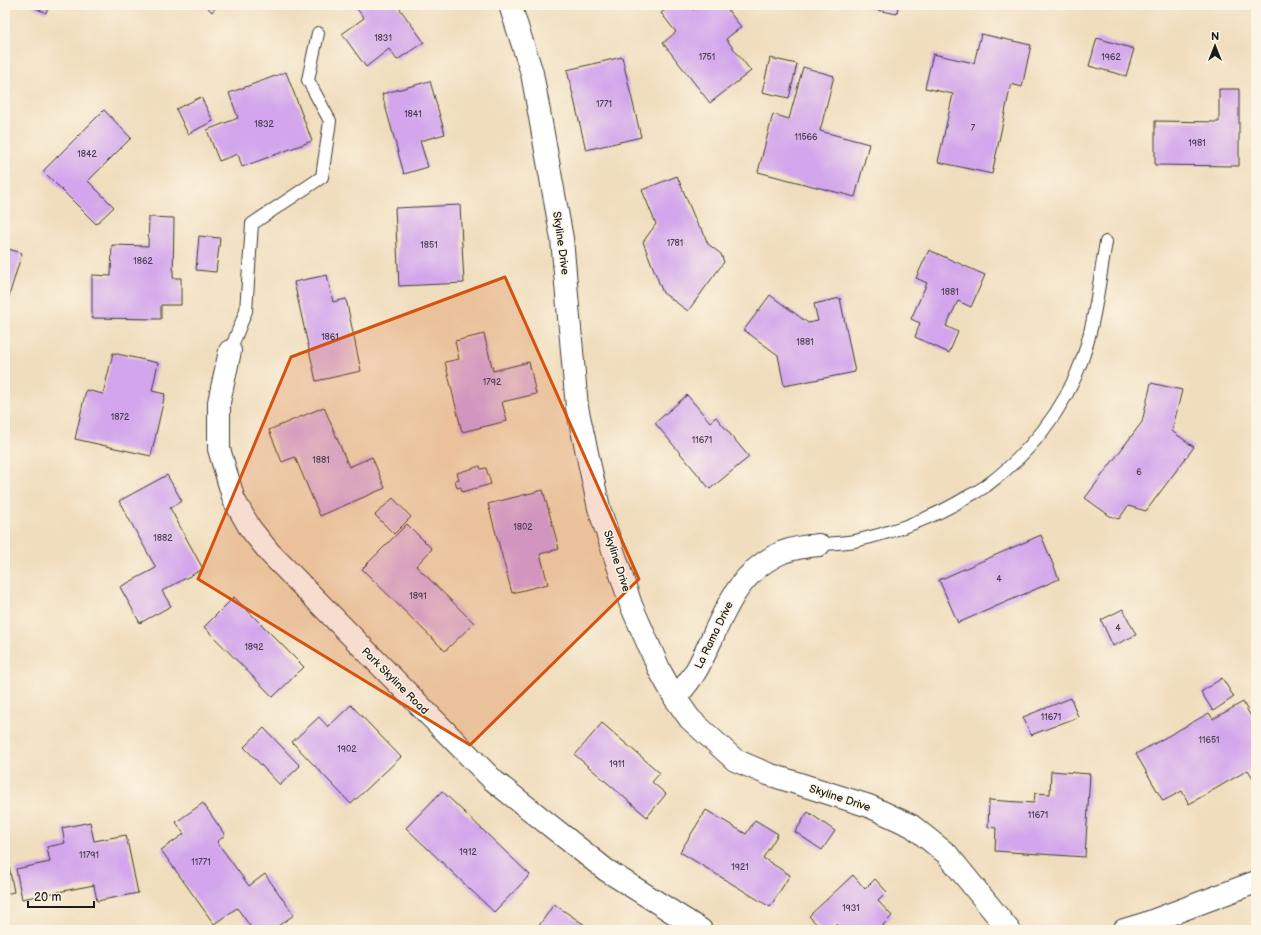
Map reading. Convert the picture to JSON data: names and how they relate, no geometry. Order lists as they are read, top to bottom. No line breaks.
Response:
{"streets":{"street":["Skyline Drive","La Rama Drive","Park Skyline Road"]},"crossings":[["Skyline Drive","La Rama Drive"]],"house_numbers":["1831","1751","1962","1771","1841","1832","7","11566","1981","1842","1781","1851","1862","1881","1861","1881","1792","1872","11671","1881","6","1802","1882","4","1891","4","1892","11671","11651","1902","1911","11671","1912","11791","11771","1921","1931"],"scale_bar":"20 m","north":"top"}
